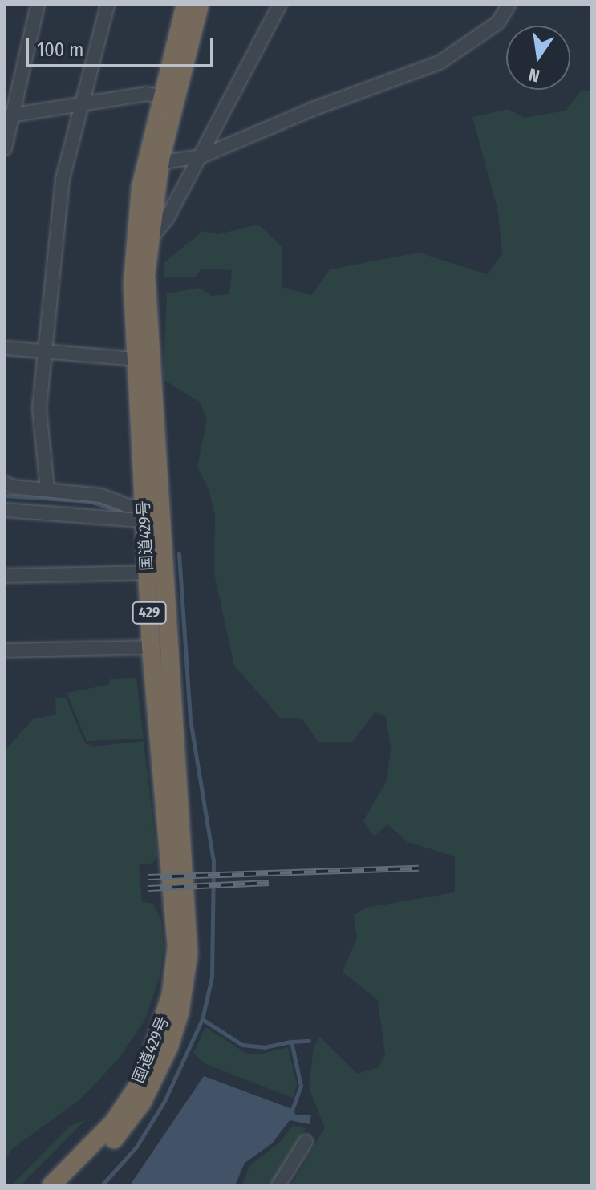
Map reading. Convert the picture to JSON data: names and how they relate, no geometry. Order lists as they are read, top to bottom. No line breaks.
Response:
{"streets":{"highway":["国道429号","429"]},"scale_bar":"100 m","north":"bottom"}
